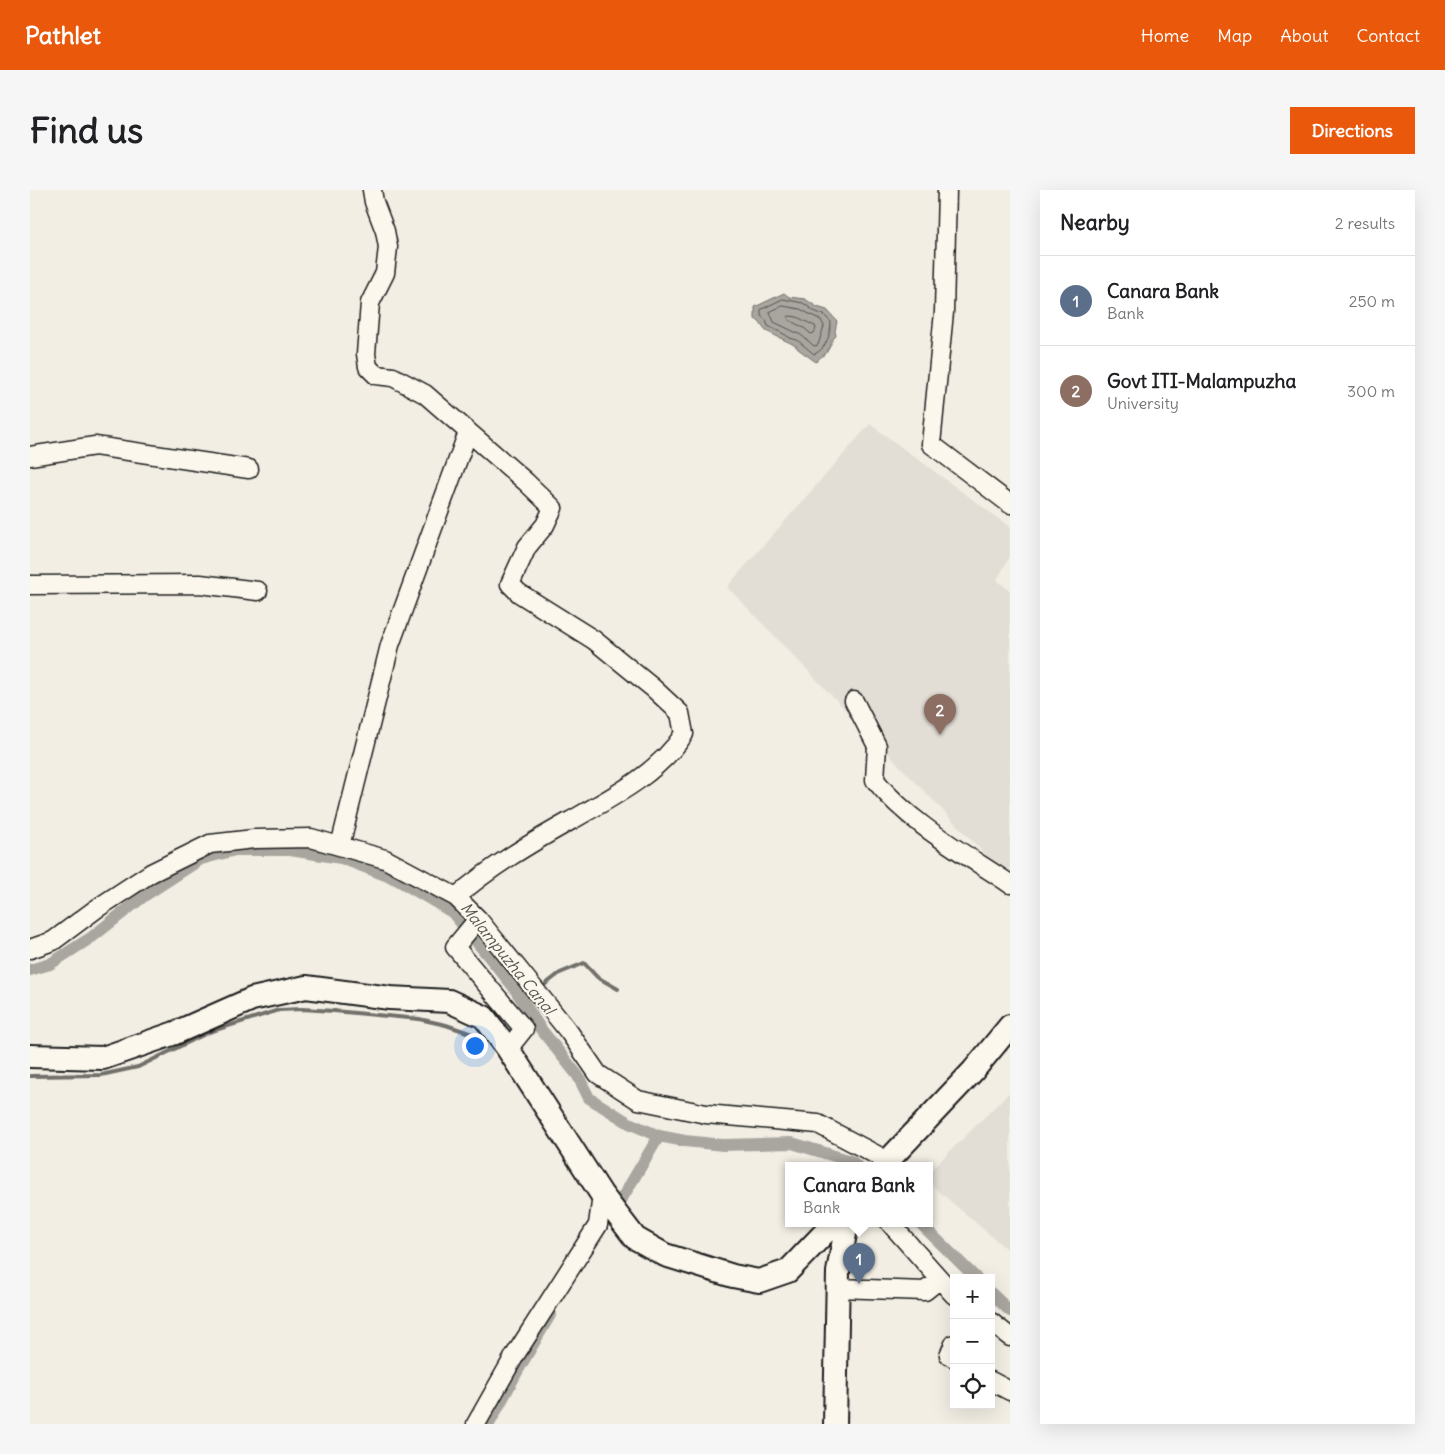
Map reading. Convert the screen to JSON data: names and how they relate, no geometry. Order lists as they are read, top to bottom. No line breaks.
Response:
{"water":["Malampuzha Canal"],"page":{"header":"Pathlet","nav":["Home","Map","About","Contact"],"buttons":"Directions","title":"Find us","heading":["Nearby","2 results"],"list":[{"mark":"1","name":"Canara Bank","note":"Bank","value":"250 m"},{"mark":"2","name":"Govt ITI-Malampuzha","note":"University","value":"300 m"}],"pins":["2","1"],"popup":["Canara Bank","Bank"],"map_buttons":["+","−"]}}
